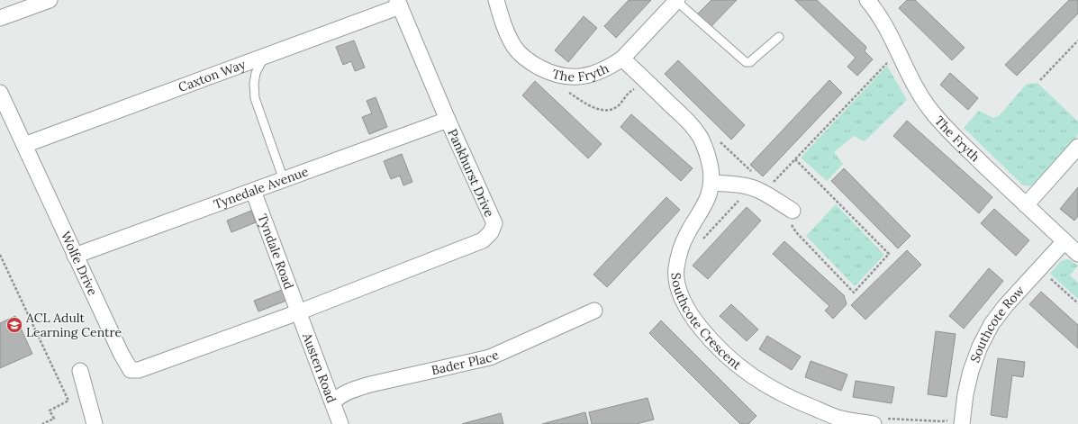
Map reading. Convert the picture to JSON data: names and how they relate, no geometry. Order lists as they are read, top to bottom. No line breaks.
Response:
{"streets":{"street":["The Fryth","Caxton Way","Pankhurst Drive","Tynedale Avenue","Tyndale Road","Wolfe Drive","Southcote Crescent","Southcote Row","Bader Place","Austen Road"]},"crossings":[["The Fryth","Southcote Crescent"],["The Fryth","Southcote Row"],["Caxton Way","Pankhurst Drive"],["Caxton Way","Wolfe Drive"],["Pankhurst Drive","Tynedale Avenue"],["Pankhurst Drive","Tyndale Road"],["Pankhurst Drive","Wolfe Drive"],["Pankhurst Drive","Austen Road"],["Tynedale Avenue","Tyndale Road"],["Tynedale Avenue","Wolfe Drive"],["Tyndale Road","Wolfe Drive"],["Tyndale Road","Austen Road"],["Wolfe Drive","Austen Road"],["Bader Place","Austen Road"]],"places":{"school or university":["ACL Adult Learning Centre"]}}
